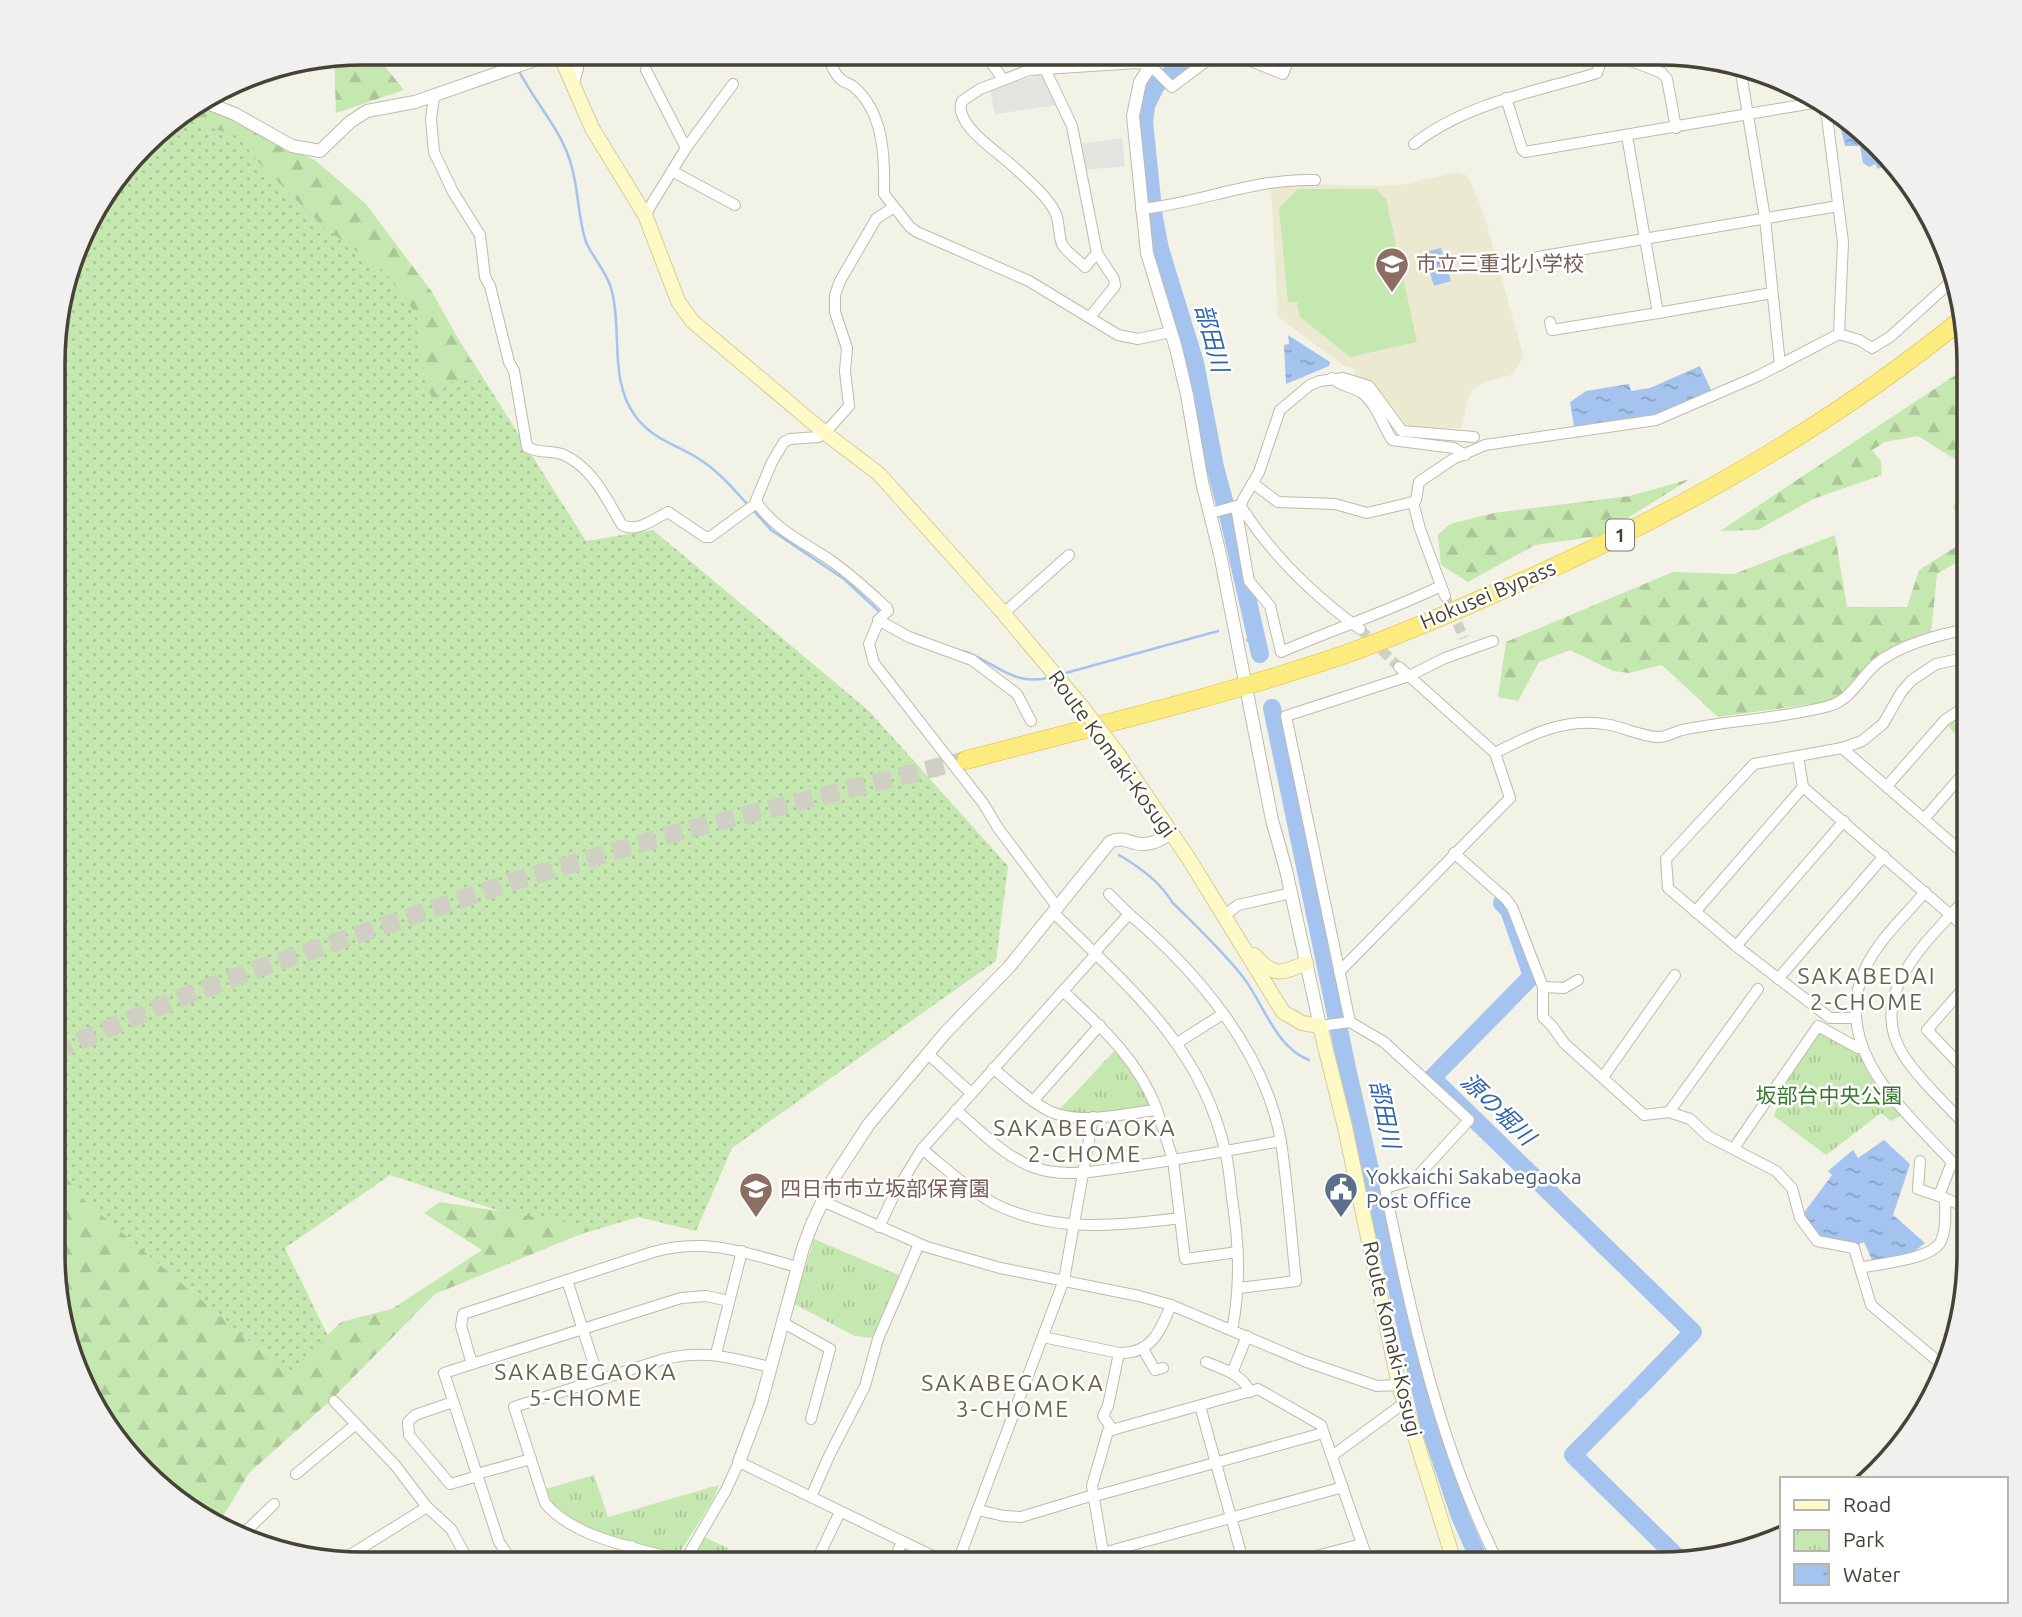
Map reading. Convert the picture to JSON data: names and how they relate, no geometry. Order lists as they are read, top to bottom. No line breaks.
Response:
{"streets":{"highway":["1","Hokusei Bypass"],"main road":["Route Komaki-Kosugi"]},"districts":["SAKABEDAI 2-CHOME","SAKABEGAOKA 2-CHOME","SAKABEGAOKA 5-CHOME","SAKABEGAOKA 3-CHOME"],"water":["部田川","源の堀川"],"parks":["坂部台中央公園"],"places":{"school or university":["市立三重北小学校","四日市市立坂部保育園"],"public building":["Yokkaichi Sakabegaoka Post Office"]},"legend":["Road","Park","Water"]}
